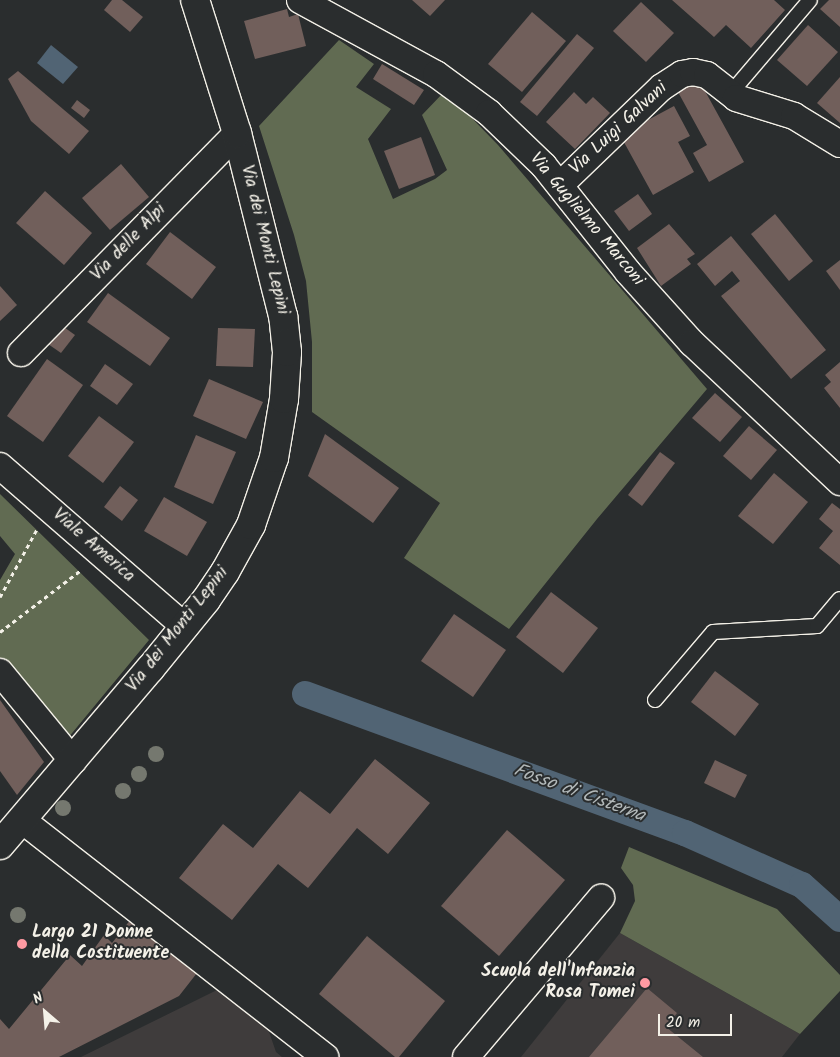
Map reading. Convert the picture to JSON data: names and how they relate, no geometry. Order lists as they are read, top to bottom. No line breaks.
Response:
{"streets":{"street":["Via Luigi Galvani","Via Guglielmo Marconi","Via dei Monti Lepini","Via delle Alpi","Viale America"]},"crossings":[["Via Luigi Galvani","Via Guglielmo Marconi"],["Via dei Monti Lepini","Via delle Alpi"],["Via dei Monti Lepini","Viale America"]],"water":["Fosso di Cisterna"],"places":["Largo 21 Donne della Costituente","Scuola dell'Infanzia Rosa Tomei"],"scale_bar":"20 m","north":"top left"}
